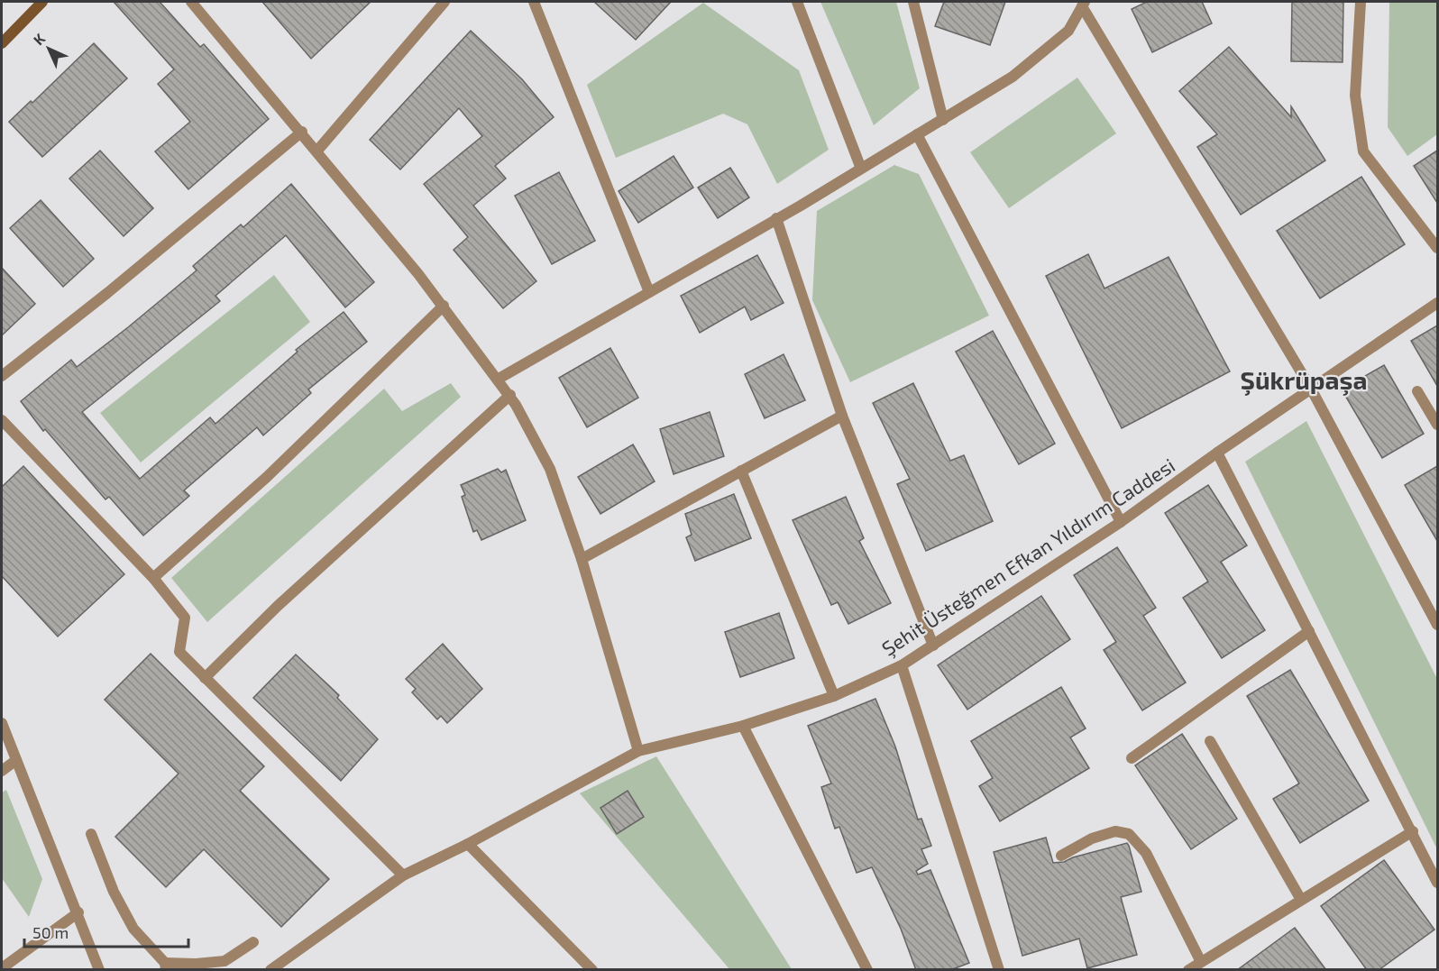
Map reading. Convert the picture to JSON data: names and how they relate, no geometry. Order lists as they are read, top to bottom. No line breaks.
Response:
{"streets":{"street":["Şehit Üsteğmen Efkan Yıldırım Caddesi"]},"districts":["Şükrüpaşa"],"scale_bar":"50 m","north":"top left"}
